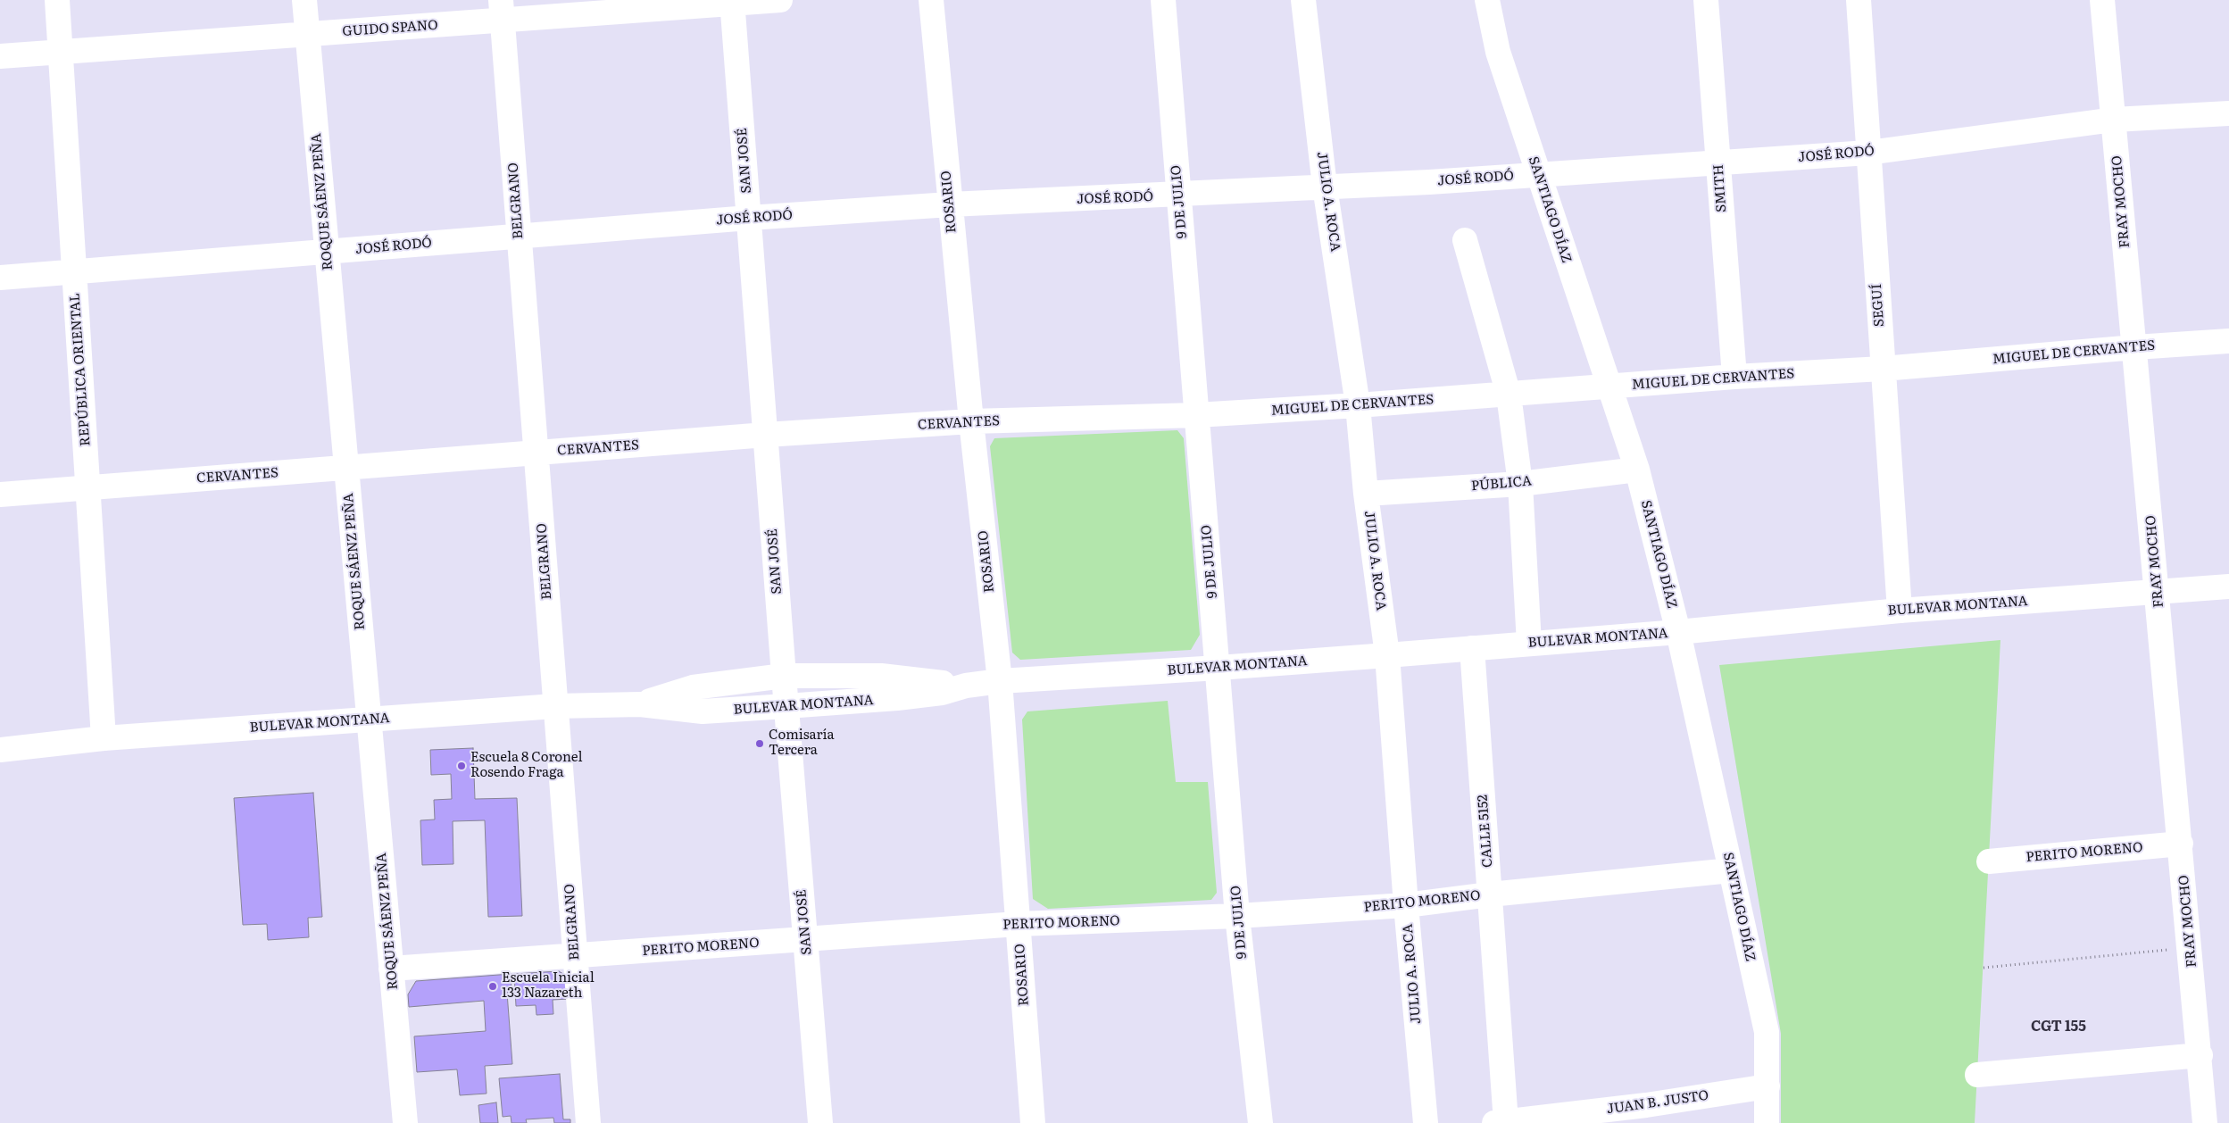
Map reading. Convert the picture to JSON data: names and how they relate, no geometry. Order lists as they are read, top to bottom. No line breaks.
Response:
{"streets":{"street":["GUIDO SPANO","JOSÉ RODÓ","SAN JOSÉ","SMITH","BELGRANO","ROQUE SÁENZ PEÑA","ROSARIO","9 DE JULIO","JULIO A. ROCA","FRAY MOCHO","SANTIAGO DÍAZ","SEGUÍ","MIGUEL DE CERVANTES","REPÚBLICA ORIENTAL","CERVANTES","PÚBLICA","BULEVAR MONTANA","CALLE 5152","PERITO MORENO","JUAN B. JUSTO"]},"crossings":[["GUIDO SPANO","SAN JOSÉ"],["GUIDO SPANO","BELGRANO"],["GUIDO SPANO","ROQUE SÁENZ PEÑA"],["GUIDO SPANO","REPÚBLICA ORIENTAL"],["JOSÉ RODÓ","SAN JOSÉ"],["JOSÉ RODÓ","SMITH"],["JOSÉ RODÓ","BELGRANO"],["JOSÉ RODÓ","ROQUE SÁENZ PEÑA"],["JOSÉ RODÓ","ROSARIO"],["JOSÉ RODÓ","9 DE JULIO"],["JOSÉ RODÓ","JULIO A. ROCA"],["JOSÉ RODÓ","FRAY MOCHO"],["JOSÉ RODÓ","SANTIAGO DÍAZ"],["JOSÉ RODÓ","SEGUÍ"],["JOSÉ RODÓ","REPÚBLICA ORIENTAL"],["SAN JOSÉ","CERVANTES"],["SAN JOSÉ","BULEVAR MONTANA"],["SAN JOSÉ","PERITO MORENO"],["SMITH","MIGUEL DE CERVANTES"],["BELGRANO","CERVANTES"],["BELGRANO","BULEVAR MONTANA"],["BELGRANO","PERITO MORENO"],["ROQUE SÁENZ PEÑA","CERVANTES"],["ROQUE SÁENZ PEÑA","BULEVAR MONTANA"],["ROQUE SÁENZ PEÑA","PERITO MORENO"],["ROSARIO","CERVANTES"],["ROSARIO","BULEVAR MONTANA"],["ROSARIO","PERITO MORENO"],["9 DE JULIO","MIGUEL DE CERVANTES"],["9 DE JULIO","CERVANTES"],["9 DE JULIO","BULEVAR MONTANA"],["9 DE JULIO","PERITO MORENO"],["JULIO A. ROCA","MIGUEL DE CERVANTES"],["JULIO A. ROCA","PÚBLICA"],["JULIO A. ROCA","BULEVAR MONTANA"],["JULIO A. ROCA","PERITO MORENO"],["FRAY MOCHO","MIGUEL DE CERVANTES"],["FRAY MOCHO","BULEVAR MONTANA"],["FRAY MOCHO","PERITO MORENO"],["SANTIAGO DÍAZ","MIGUEL DE CERVANTES"],["SANTIAGO DÍAZ","PÚBLICA"],["SANTIAGO DÍAZ","BULEVAR MONTANA"],["SANTIAGO DÍAZ","PERITO MORENO"],["SANTIAGO DÍAZ","JUAN B. JUSTO"],["SEGUÍ","MIGUEL DE CERVANTES"],["SEGUÍ","BULEVAR MONTANA"],["MIGUEL DE CERVANTES","CERVANTES"],["REPÚBLICA ORIENTAL","CERVANTES"],["REPÚBLICA ORIENTAL","BULEVAR MONTANA"],["BULEVAR MONTANA","CALLE 5152"],["CALLE 5152","PERITO MORENO"],["CALLE 5152","JUAN B. JUSTO"]],"districts":["CGT 155"],"places":["Comisaría Tercera","Escuela 8 Coronel Rosendo Fraga","Escuela Inicial 133 Nazareth"]}
